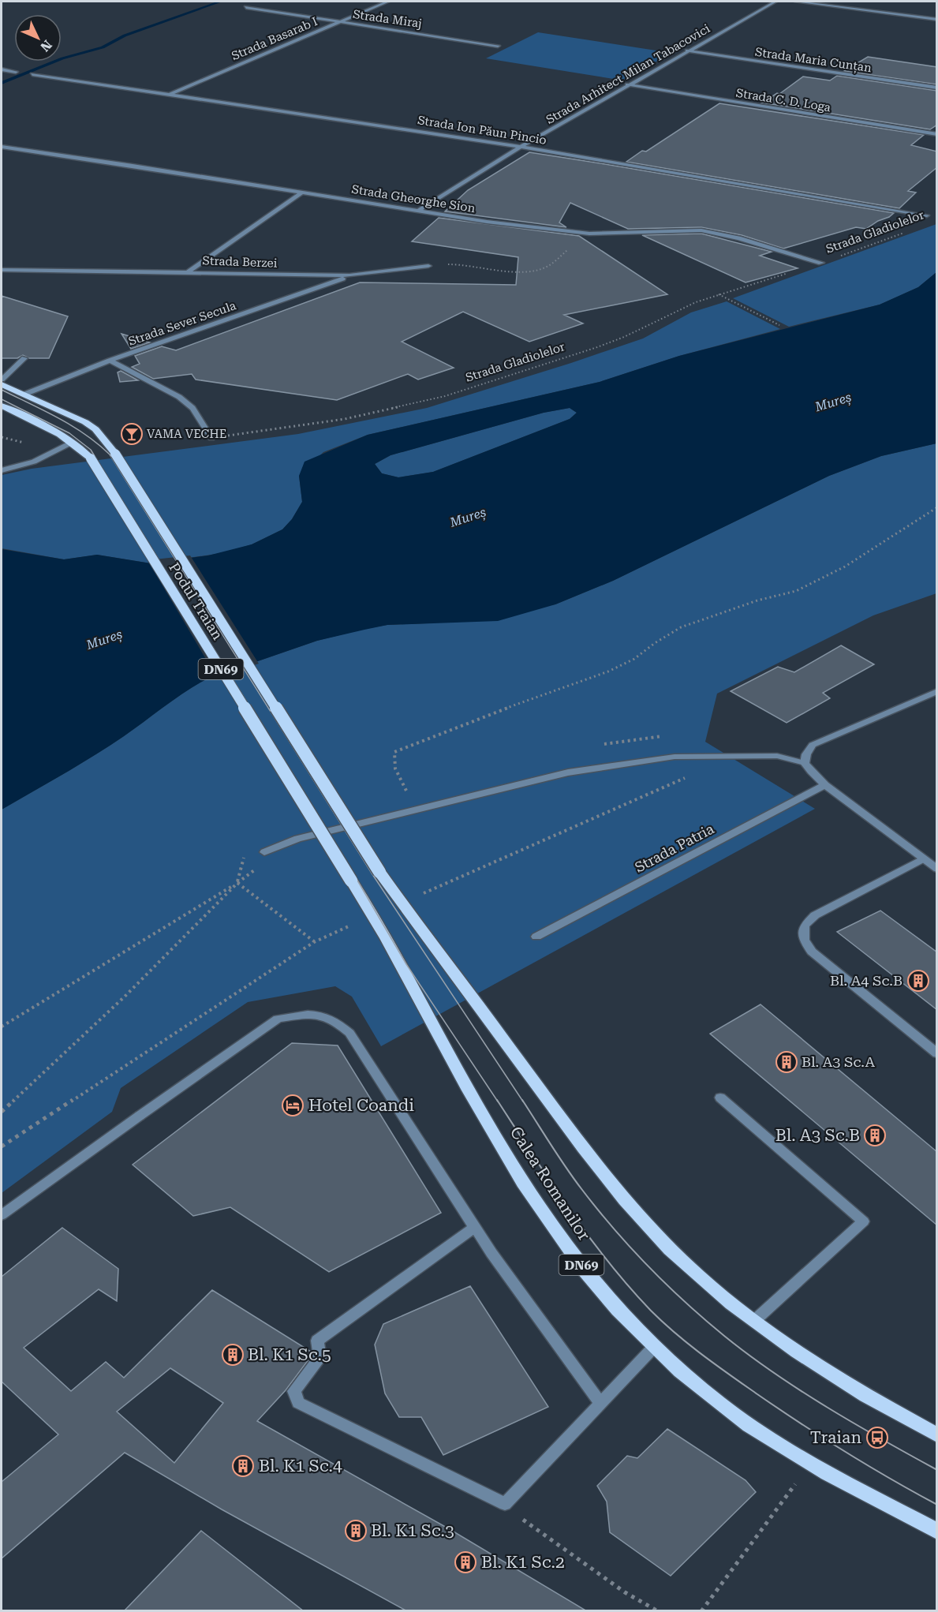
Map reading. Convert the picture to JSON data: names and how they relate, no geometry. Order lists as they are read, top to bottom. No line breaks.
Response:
{"streets":{"main road":["Podul Traian","DN69","Calea Romanilor"],"street":["Strada Miraj","Strada Basarab I","Strada Maria Cunțan","Strada Arhitect Milan Tabacovici","Strada C. D. Loga","Strada Ion Păun Pincio","Strada Gheorghe Sion","Strada Berzei","Strada Sever Secula","Strada Patria"],"path":["Strada Gladiolelor"]},"crossings":[["Strada Miraj","Strada Basarab I"],["Strada Basarab I","Strada Ion Păun Pincio"],["Strada Maria Cunțan","Strada Arhitect Milan Tabacovici"],["Strada Arhitect Milan Tabacovici","Strada C. D. Loga"],["Strada Arhitect Milan Tabacovici","Strada Ion Păun Pincio"],["Strada Arhitect Milan Tabacovici","Strada Gheorghe Sion"],["Strada Gheorghe Sion","Strada Gladiolelor"],["Strada Berzei","Strada Sever Secula"],["Strada Sever Secula","Podul Traian"],["Strada Sever Secula","DN69"],["Podul Traian","DN69"],["Podul Traian","Calea Romanilor"]],"water":["Mureș"],"places":{"bar":["VAMA VECHE"],"building":["Bl. A4 Sc.B","Bl. A3 Sc.A","Bl. A3 Sc.B","Bl. K1 Sc.5","Bl. K1 Sc.4","Bl. K1 Sc.3","Bl. K1 Sc.2"],"hotel":["Hotel Coandi"],"bus stop":["Traian"]},"north":"bottom right"}
